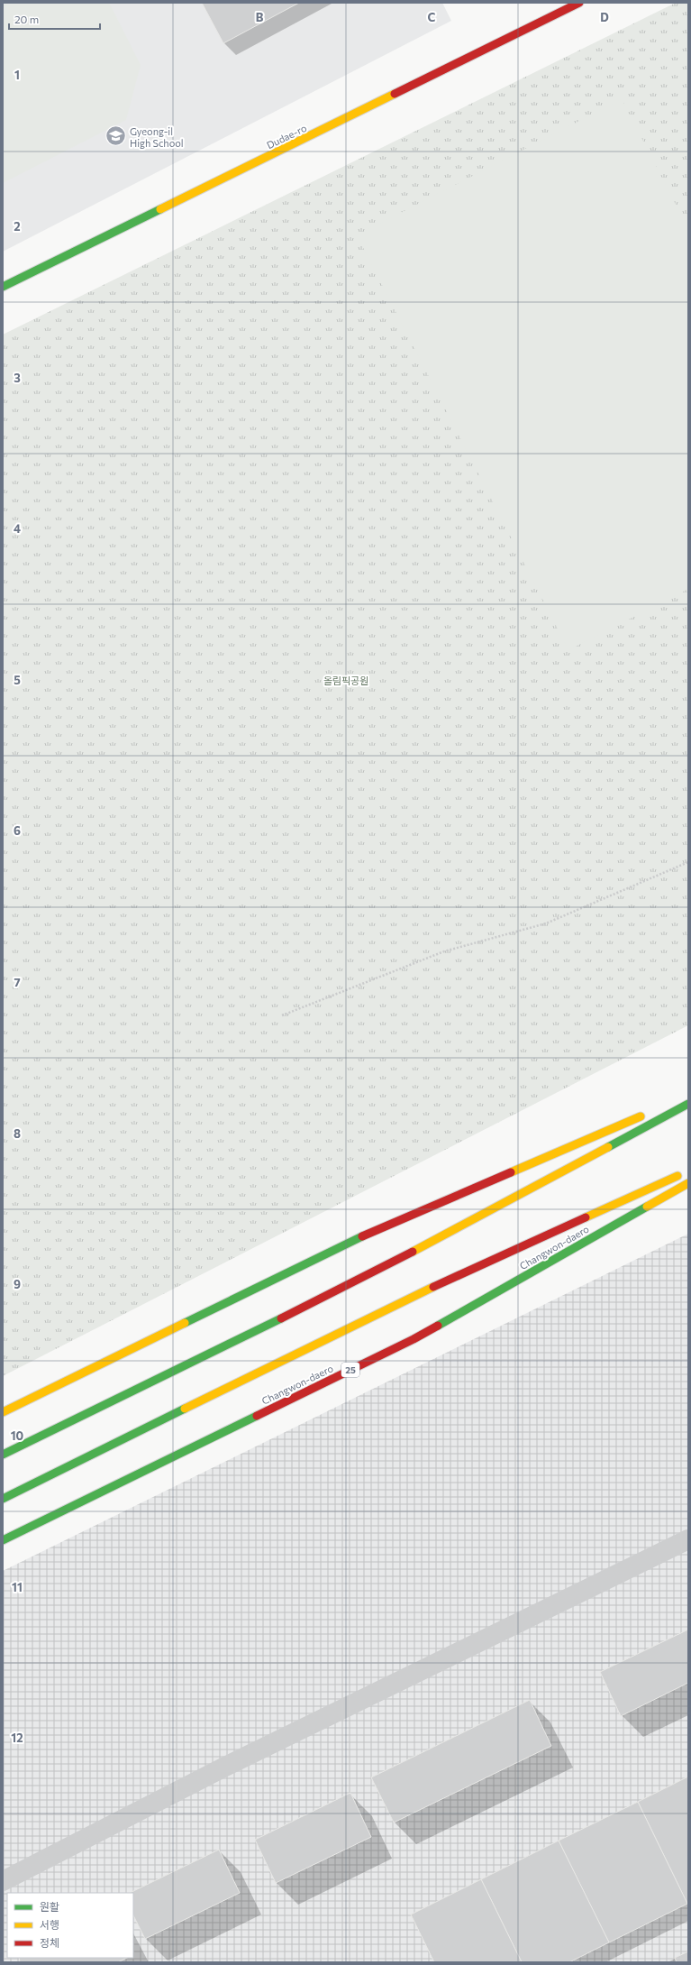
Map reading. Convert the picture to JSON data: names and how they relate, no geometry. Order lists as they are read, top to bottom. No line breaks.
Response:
{"streets":{"main road":["Dudae-ro","Changwon-daero","25"]},"parks":["올림픽공원"],"places":{"school or university":["Gyeong-il High School"]},"legend":["원활","서행","정체"],"scale_bar":"20 m","grid":{"columns":["B","C","D"],"rows":["1","2","3","4","5","6","7","8","9","10","11","12"]}}
